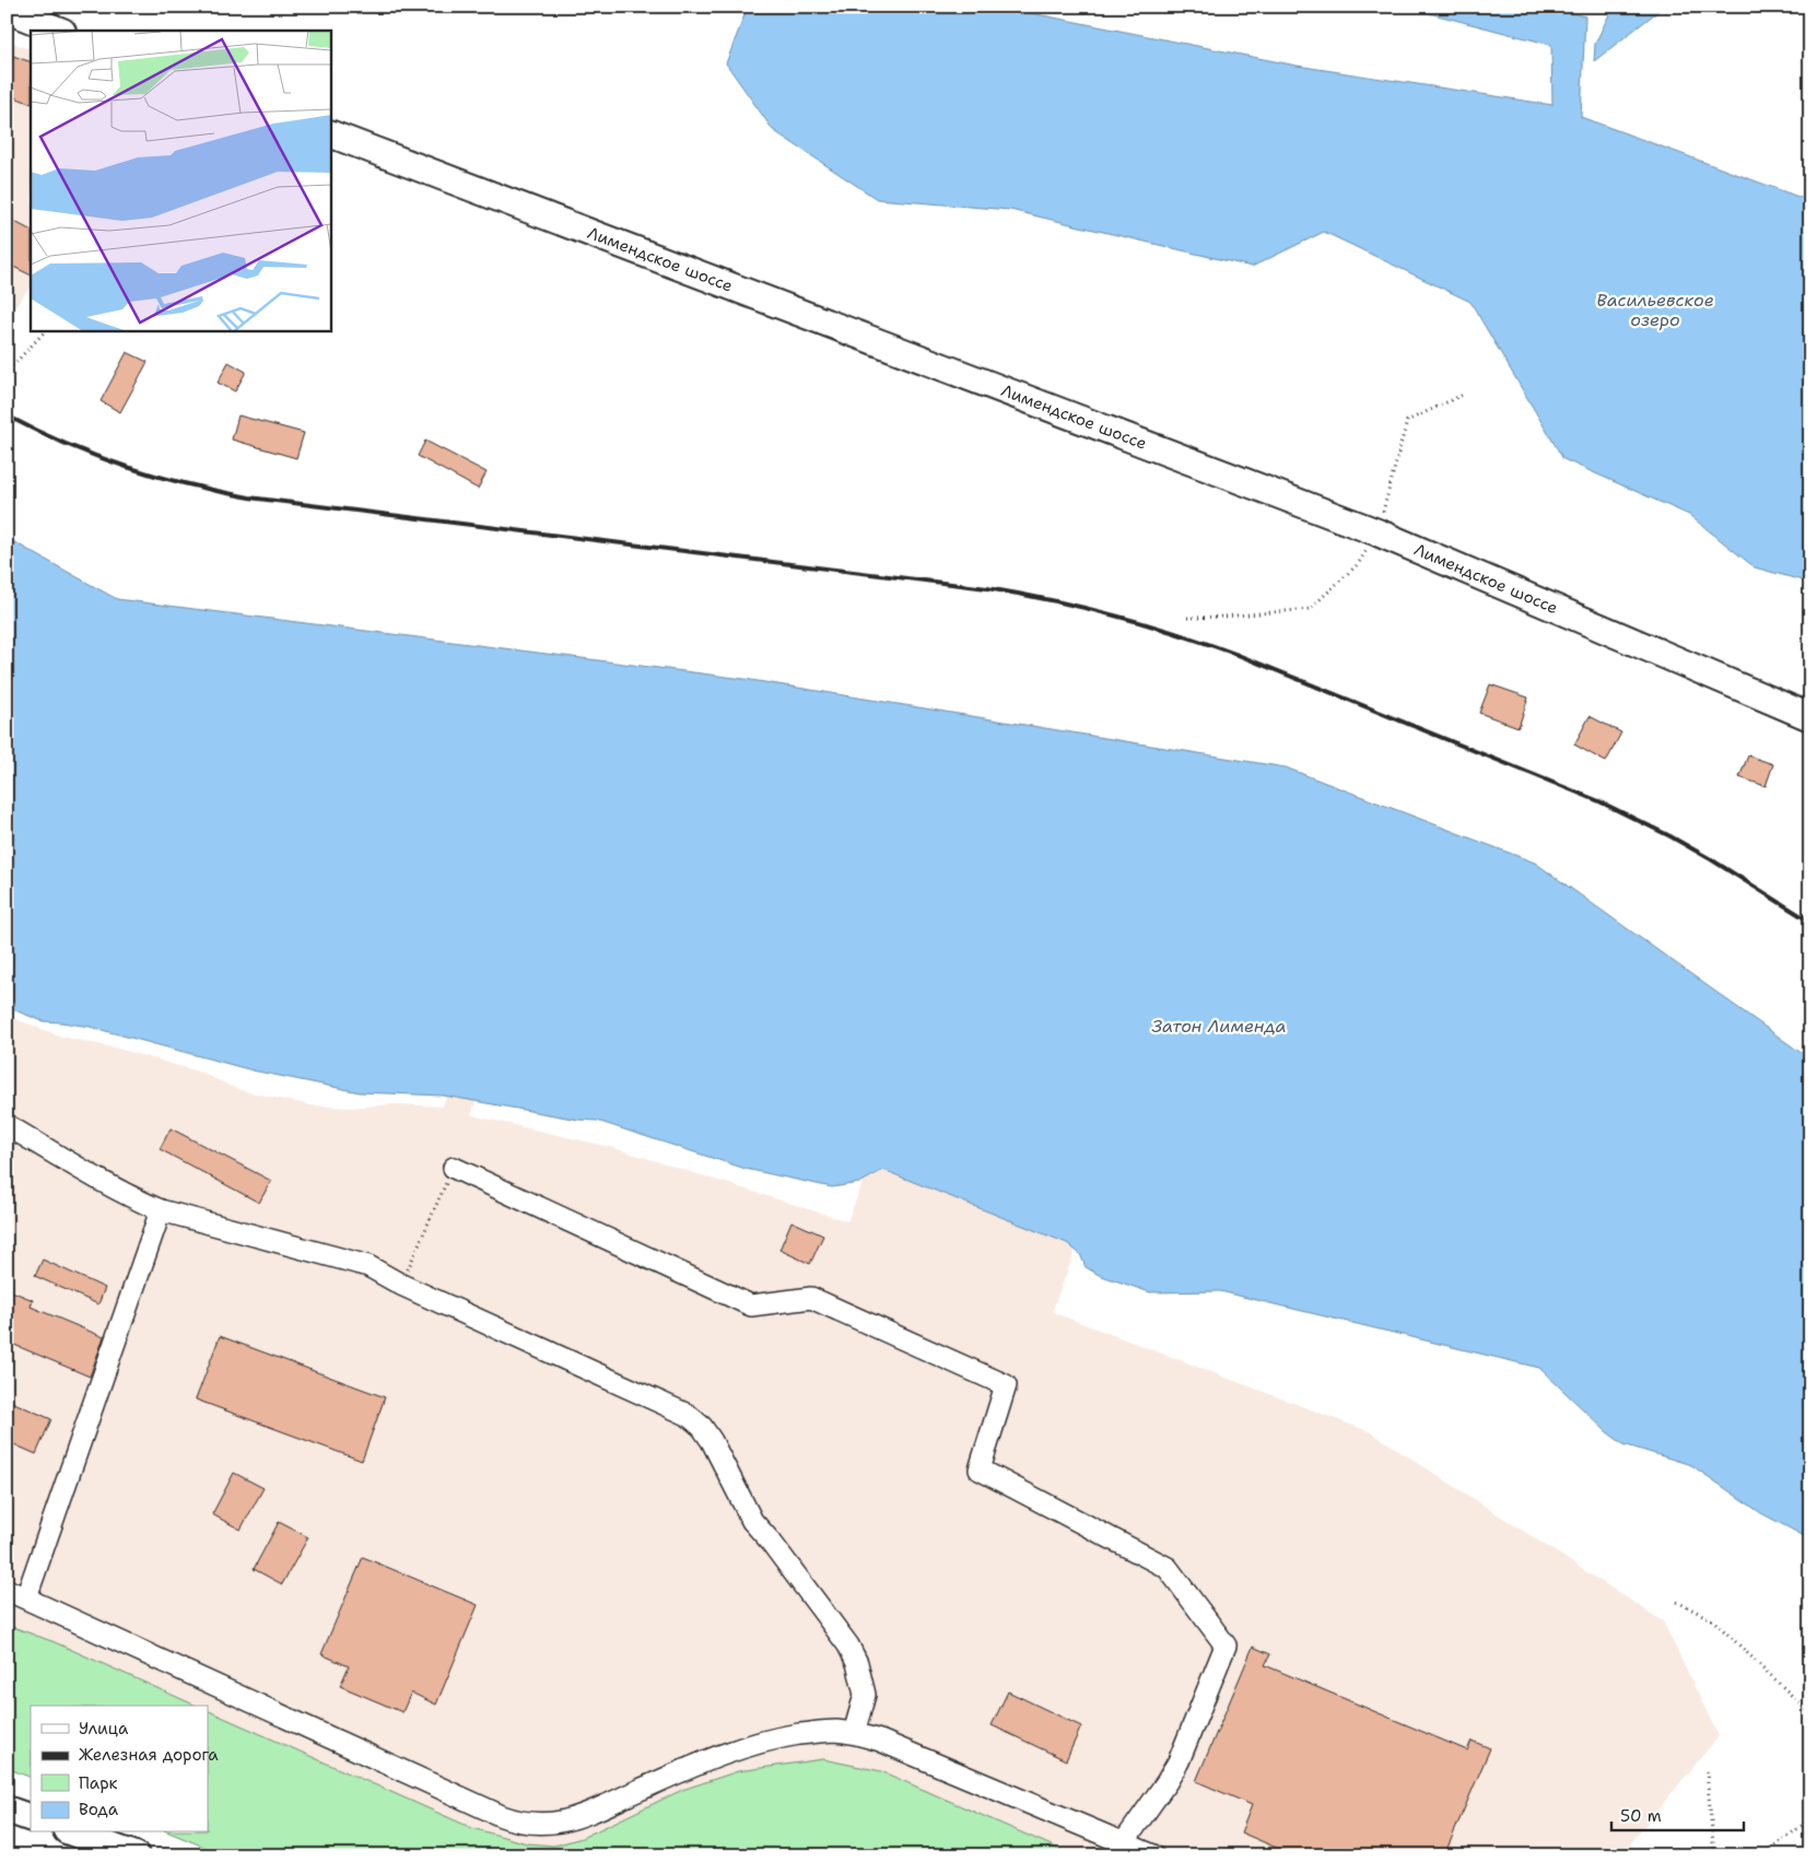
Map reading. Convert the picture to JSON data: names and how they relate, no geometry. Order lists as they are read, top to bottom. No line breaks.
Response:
{"streets":{"main road":["Лимендское шоссе"]},"water":["Васильевское озеро","Затон Лименда"],"legend":["Улица","Железная дорога","Парк","Вода"],"scale_bar":"50 m"}
